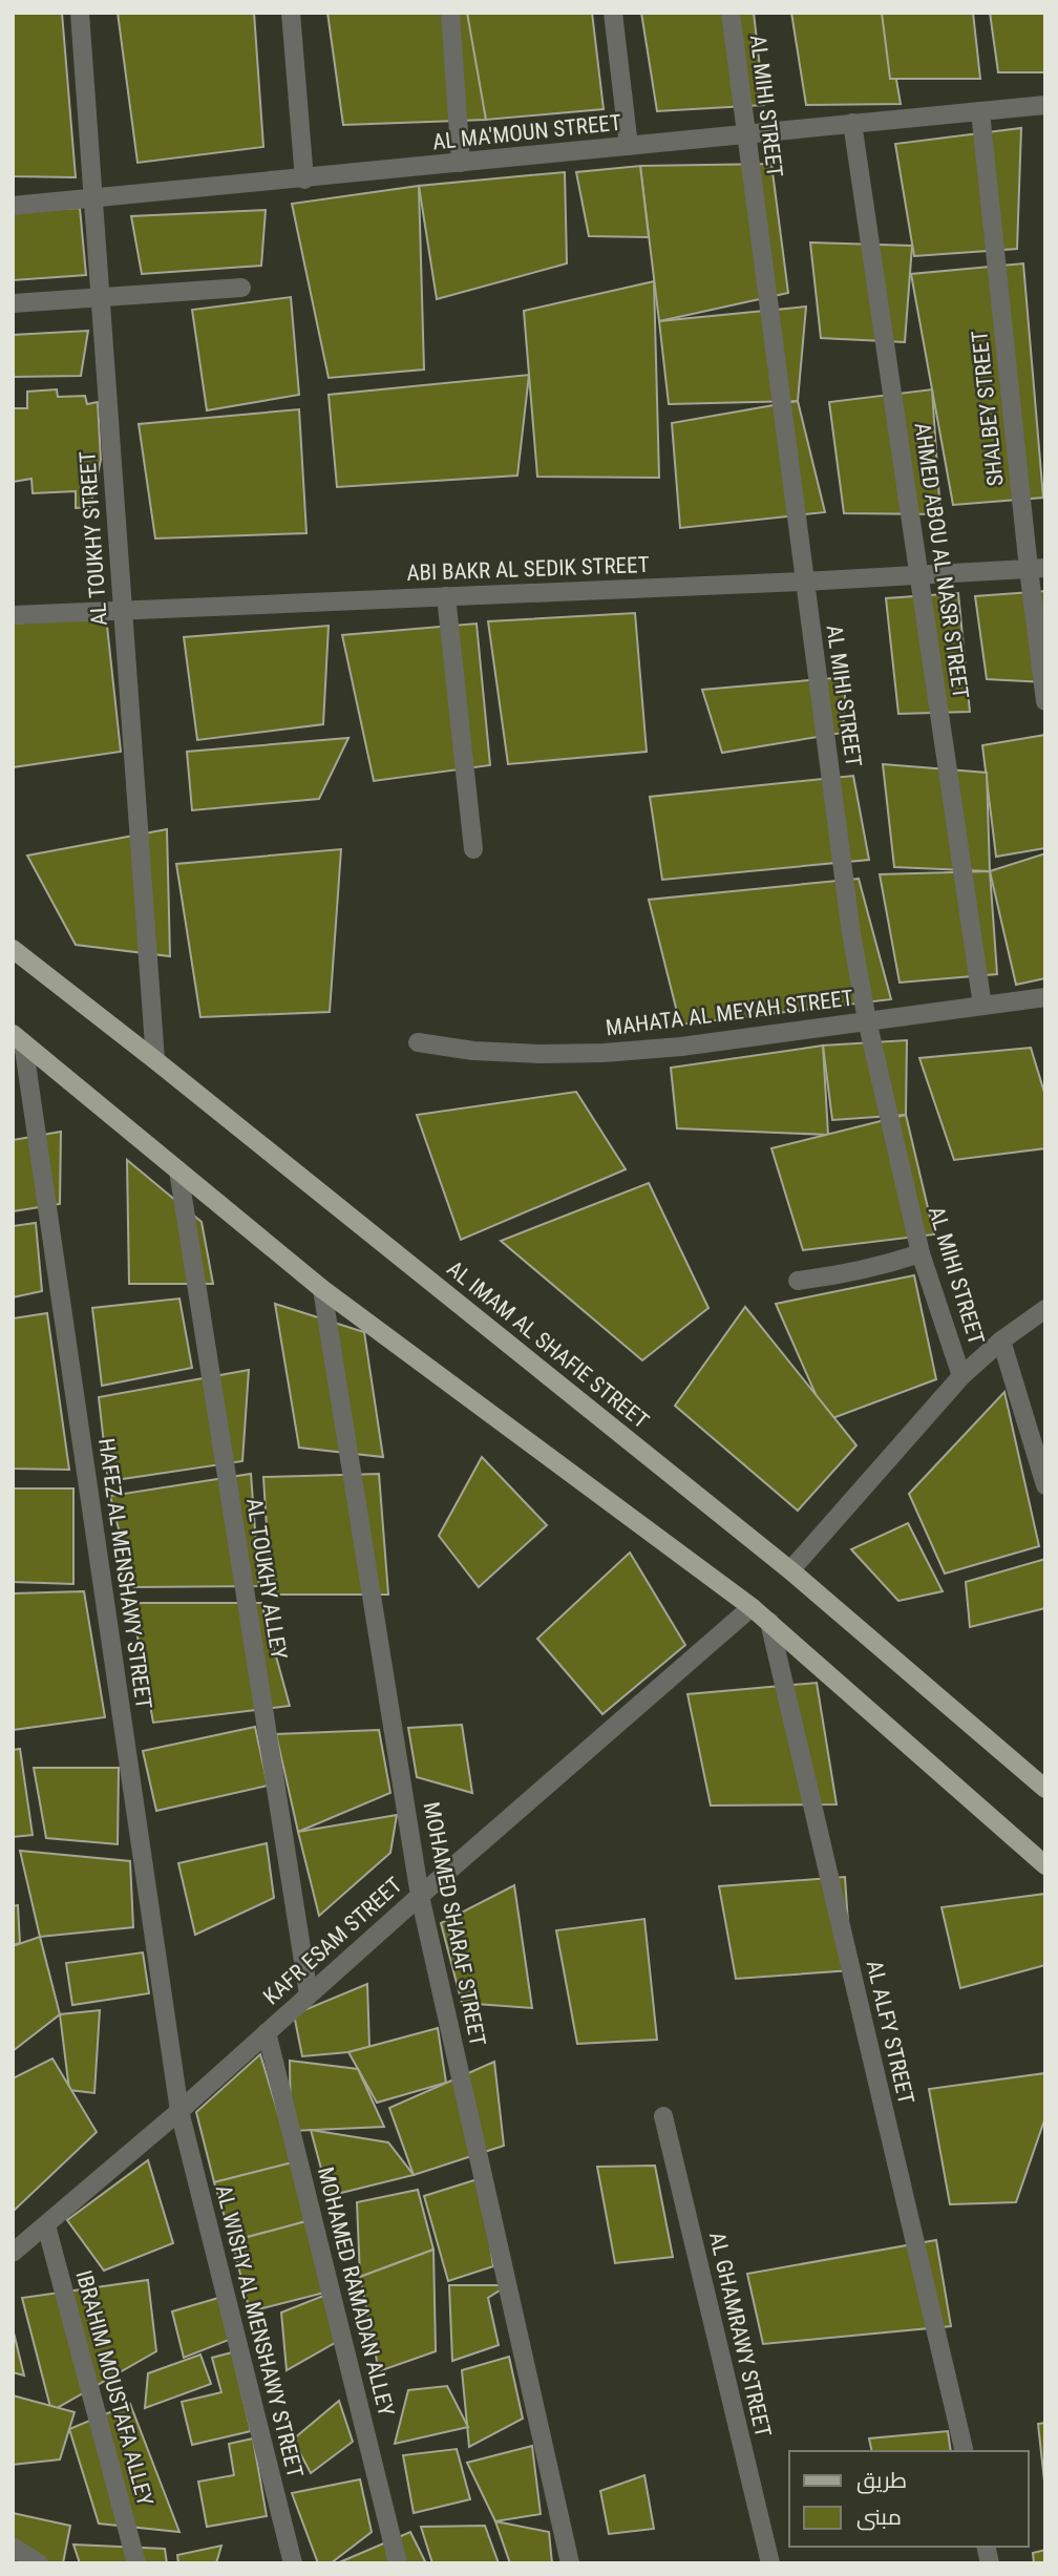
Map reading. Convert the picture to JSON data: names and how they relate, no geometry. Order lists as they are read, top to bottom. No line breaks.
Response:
{"streets":{"main road":["AL IMAM AL SHAFIE STREET"],"street":["AL MIHI STREET","AL MA'MOUN STREET","SHALBEY STREET","AL TOUKHY STREET","AHMED ABOU AL NASR STREET","ABI BAKR AL SEDIK STREET","MAHATA AL MEYAH STREET","HAFEZ AL MENSHAWY STREET","AL TOUKHY ALLEY","MOHAMED SHARAF STREET","KAFR ESAM STREET","AL ALFY STREET","MOHAMED RAMADAN ALLEY","AL WISHY AL MENSHAWY STREET","AL GHAMRAWY STREET","IBRAHIM MOUSTAFA ALLEY"]},"crossings":[["AL MIHI STREET","AL MA'MOUN STREET"],["AL MIHI STREET","ABI BAKR AL SEDIK STREET"],["AL MIHI STREET","MAHATA AL MEYAH STREET"],["AL MA'MOUN STREET","SHALBEY STREET"],["AL MA'MOUN STREET","AL TOUKHY STREET"],["AL MA'MOUN STREET","AHMED ABOU AL NASR STREET"],["SHALBEY STREET","ABI BAKR AL SEDIK STREET"],["AL TOUKHY STREET","ABI BAKR AL SEDIK STREET"],["AL TOUKHY STREET","AL IMAM AL SHAFIE STREET"],["AHMED ABOU AL NASR STREET","ABI BAKR AL SEDIK STREET"],["AHMED ABOU AL NASR STREET","MAHATA AL MEYAH STREET"],["HAFEZ AL MENSHAWY STREET","KAFR ESAM STREET"],["HAFEZ AL MENSHAWY STREET","AL WISHY AL MENSHAWY STREET"],["AL TOUKHY ALLEY","KAFR ESAM STREET"],["MOHAMED SHARAF STREET","KAFR ESAM STREET"],["KAFR ESAM STREET","MOHAMED RAMADAN ALLEY"],["KAFR ESAM STREET","AL WISHY AL MENSHAWY STREET"],["KAFR ESAM STREET","IBRAHIM MOUSTAFA ALLEY"]],"legend":["طريق","مبنى"]}
